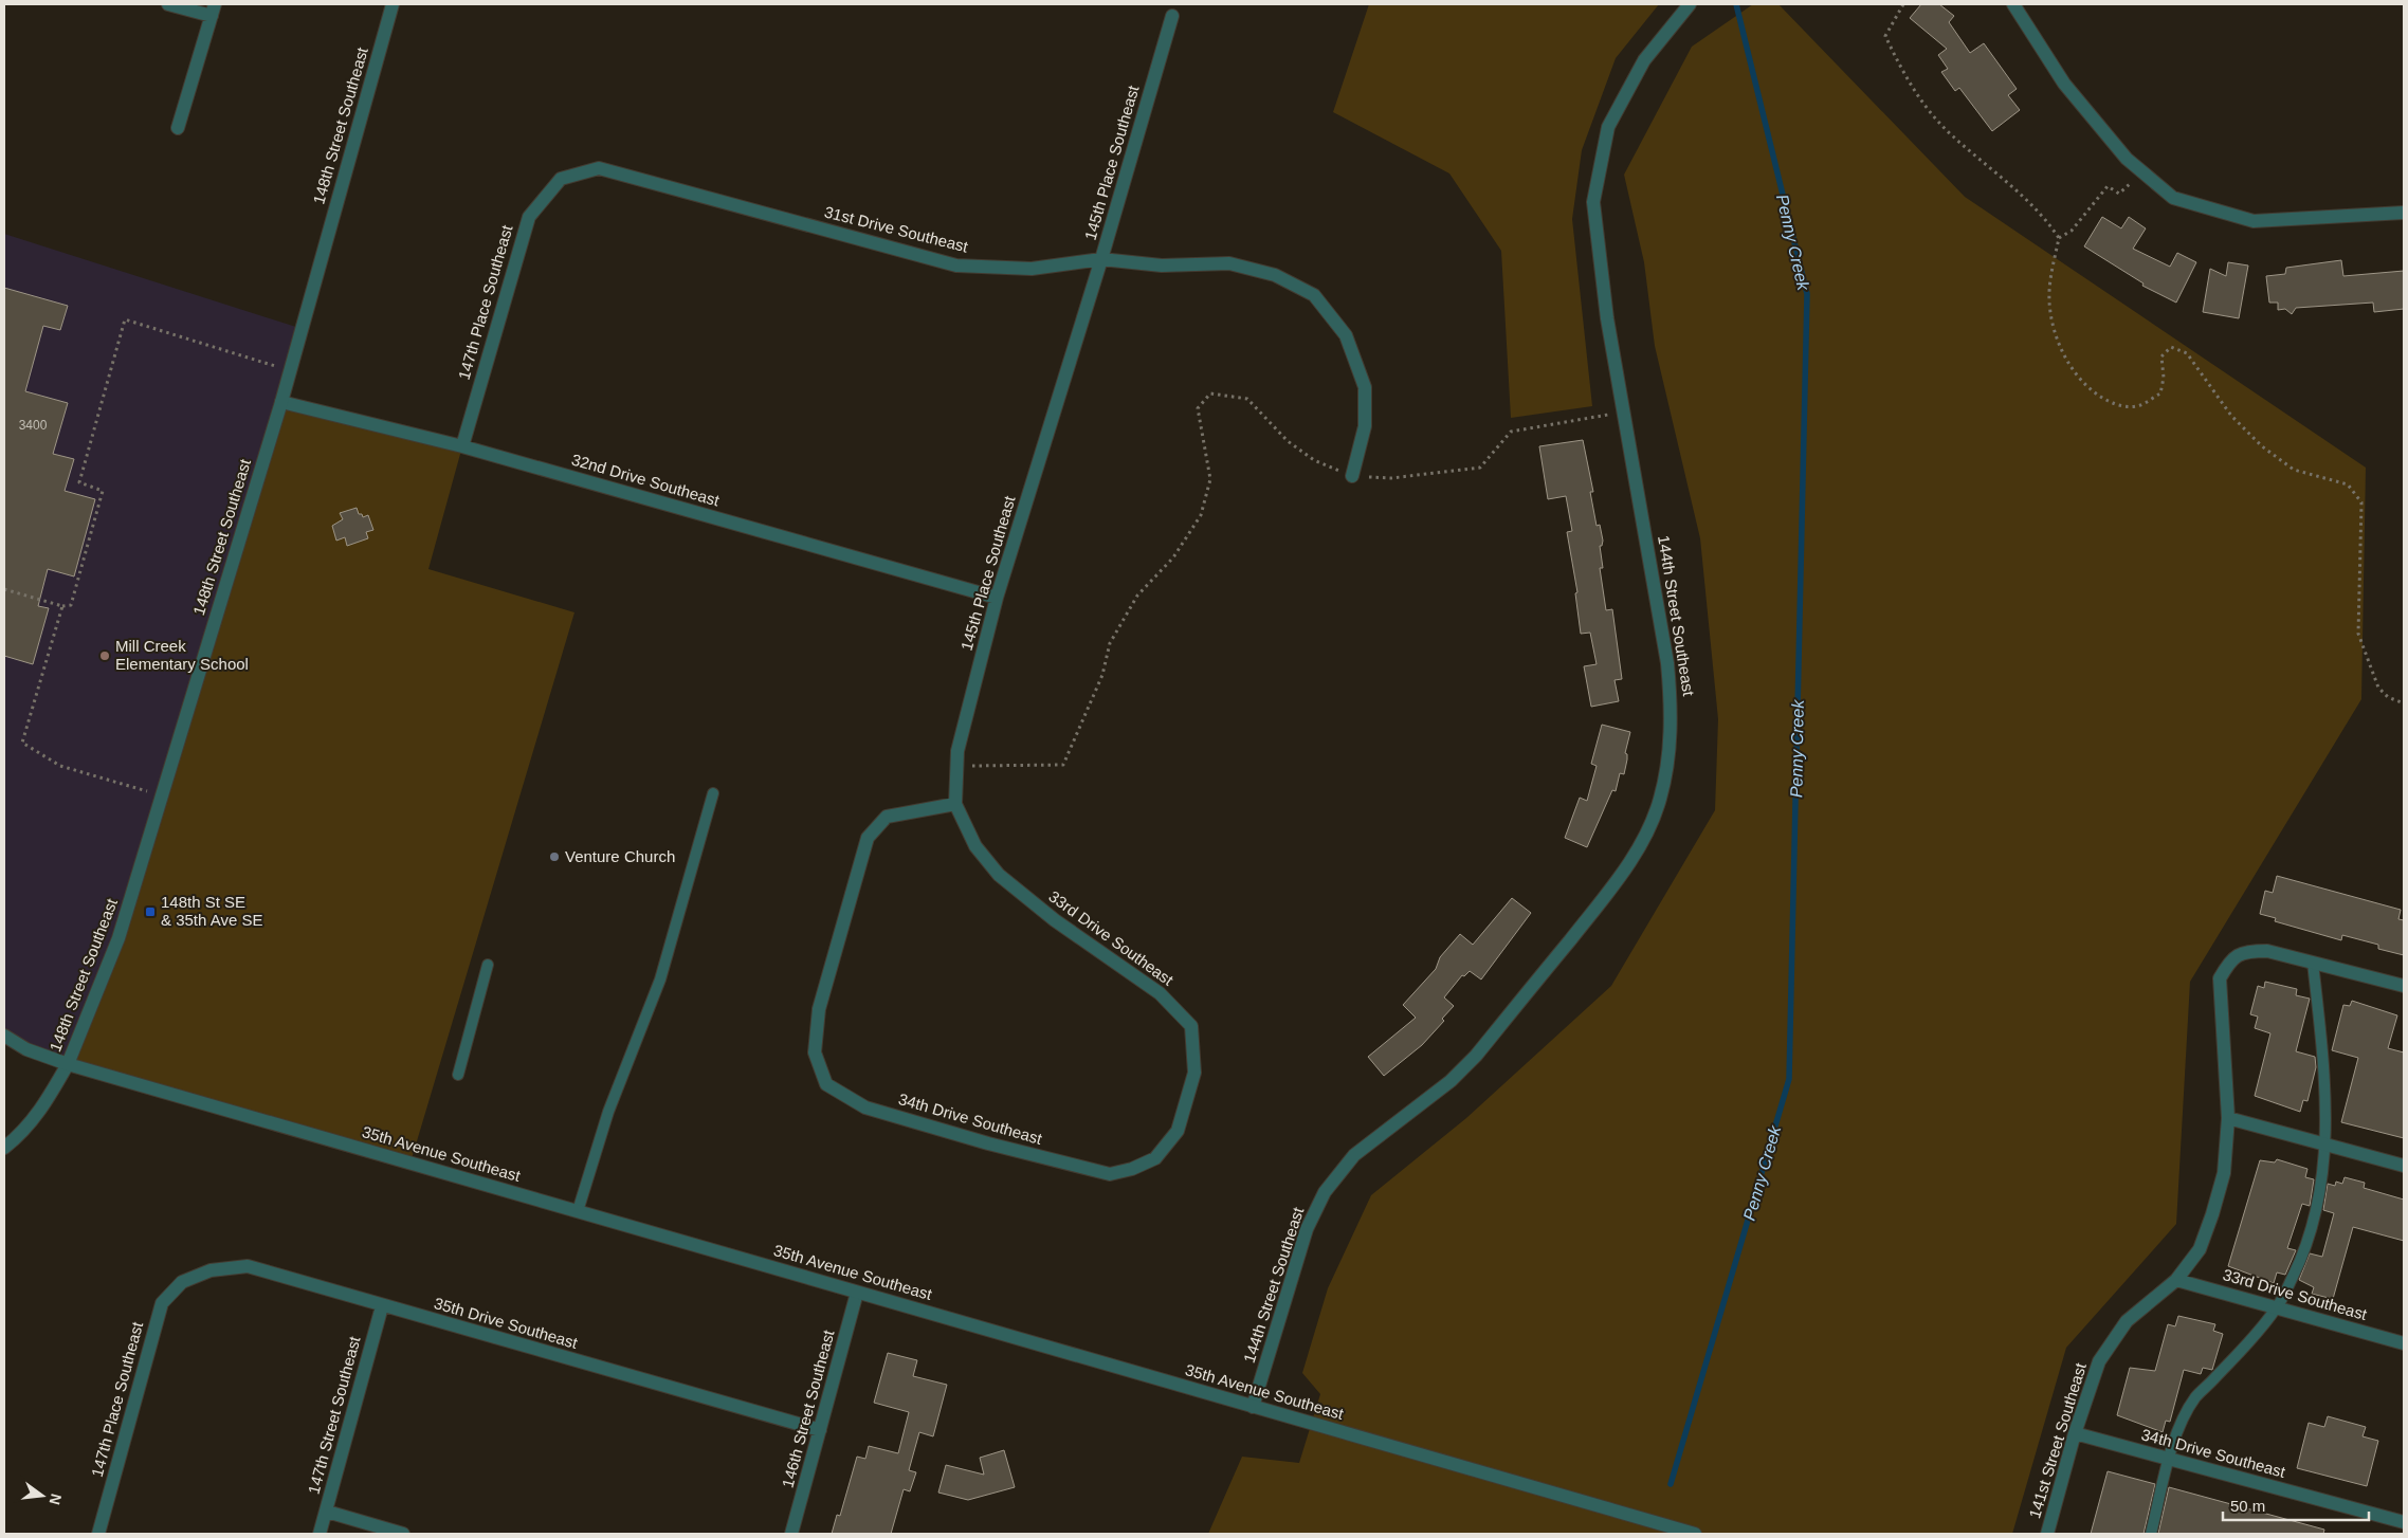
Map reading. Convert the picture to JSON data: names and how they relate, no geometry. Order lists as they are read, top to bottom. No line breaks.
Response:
{"streets":{"street":["148th Street Southeast","145th Place Southeast","31st Drive Southeast","147th Place Southeast","32nd Drive Southeast","144th Street Southeast","33rd Drive Southeast","34th Drive Southeast","35th Avenue Southeast","35th Drive Southeast","146th Street Southeast","147th Street Southeast","141st Street Southeast"]},"crossings":[["148th Street Southeast","32nd Drive Southeast"],["148th Street Southeast","35th Avenue Southeast"],["145th Place Southeast","31st Drive Southeast"],["145th Place Southeast","32nd Drive Southeast"],["145th Place Southeast","33rd Drive Southeast"],["145th Place Southeast","34th Drive Southeast"],["31st Drive Southeast","147th Place Southeast"],["147th Place Southeast","32nd Drive Southeast"],["147th Place Southeast","35th Drive Southeast"],["144th Street Southeast","35th Avenue Southeast"],["33rd Drive Southeast","34th Drive Southeast"],["33rd Drive Southeast","141st Street Southeast"],["34th Drive Southeast","141st Street Southeast"],["35th Avenue Southeast","146th Street Southeast"],["35th Drive Southeast","146th Street Southeast"],["35th Drive Southeast","147th Street Southeast"]],"water":["Penny Creek"],"places":{"other":["Mill Creek Elementary School","Venture Church"],"transit":["148th St SE & 35th Ave SE"]},"house_numbers":["3400"],"scale_bar":"50 m","north":"right"}
